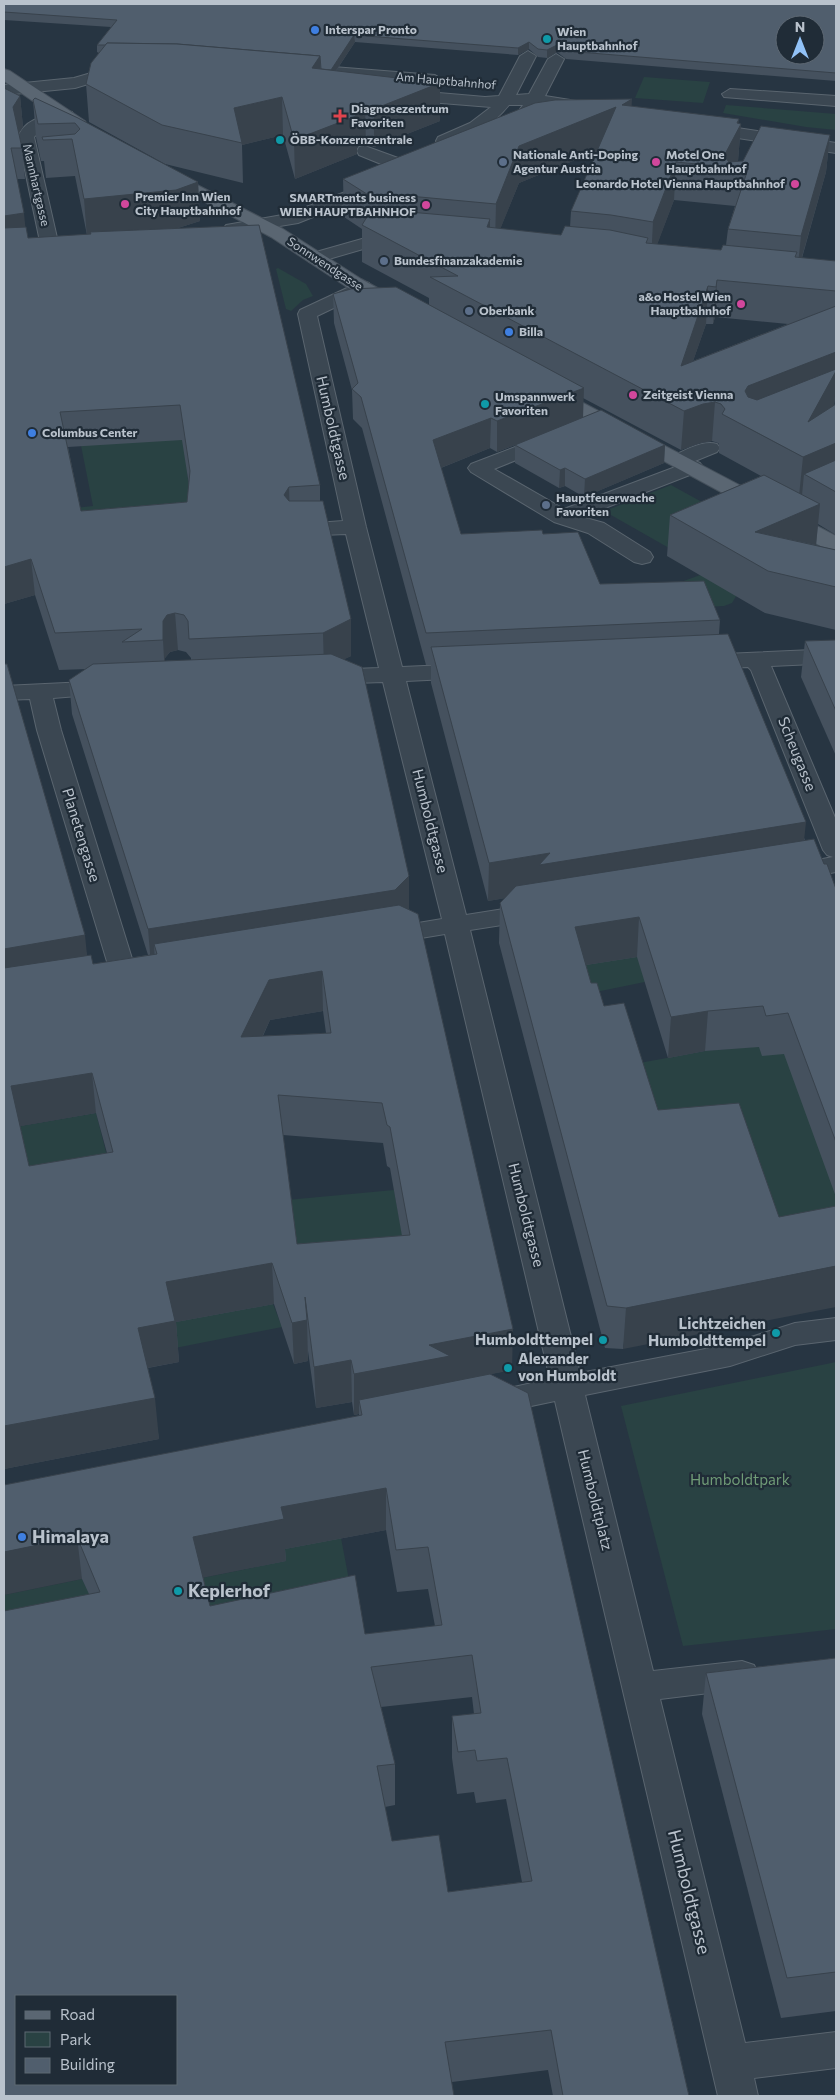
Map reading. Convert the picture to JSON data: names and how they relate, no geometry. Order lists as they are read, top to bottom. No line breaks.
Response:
{"streets":{"main road":["Sonnwendgasse"],"street":["Am Hauptbahnhof","Mannhartgasse","Humboldtgasse","Scheugasse","Planetengasse","Humboldtplatz"]},"crossings":[["Sonnwendgasse","Humboldtgasse"],["Humboldtgasse","Humboldtplatz"]],"parks":["Humboldtpark"],"places":{"other":["Interspar Pronto","Wien Hauptbahnhof","ÖBB-Konzernzentrale","Nationale Anti-Doping Agentur Austria","Motel One Hauptbahnhof","Leonardo Hotel Vienna Hauptbahnhof","Premier Inn Wien City Hauptbahnhof","SMARTments business WIEN HAUPTBAHNHOF","Bundesfinanzakademie","a&o Hostel Wien Hauptbahnhof","Oberbank","Billa","Zeitgeist Vienna","Umspannwerk Favoriten","Columbus Center","Hauptfeuerwache Favoriten","Lichtzeichen Humboldttempel","Humboldttempel","Alexander von Humboldt","Himalaya","Keplerhof"],"health":["Diagnosezentrum Favoriten"]},"legend":["Road","Park","Building"],"north":"top"}
